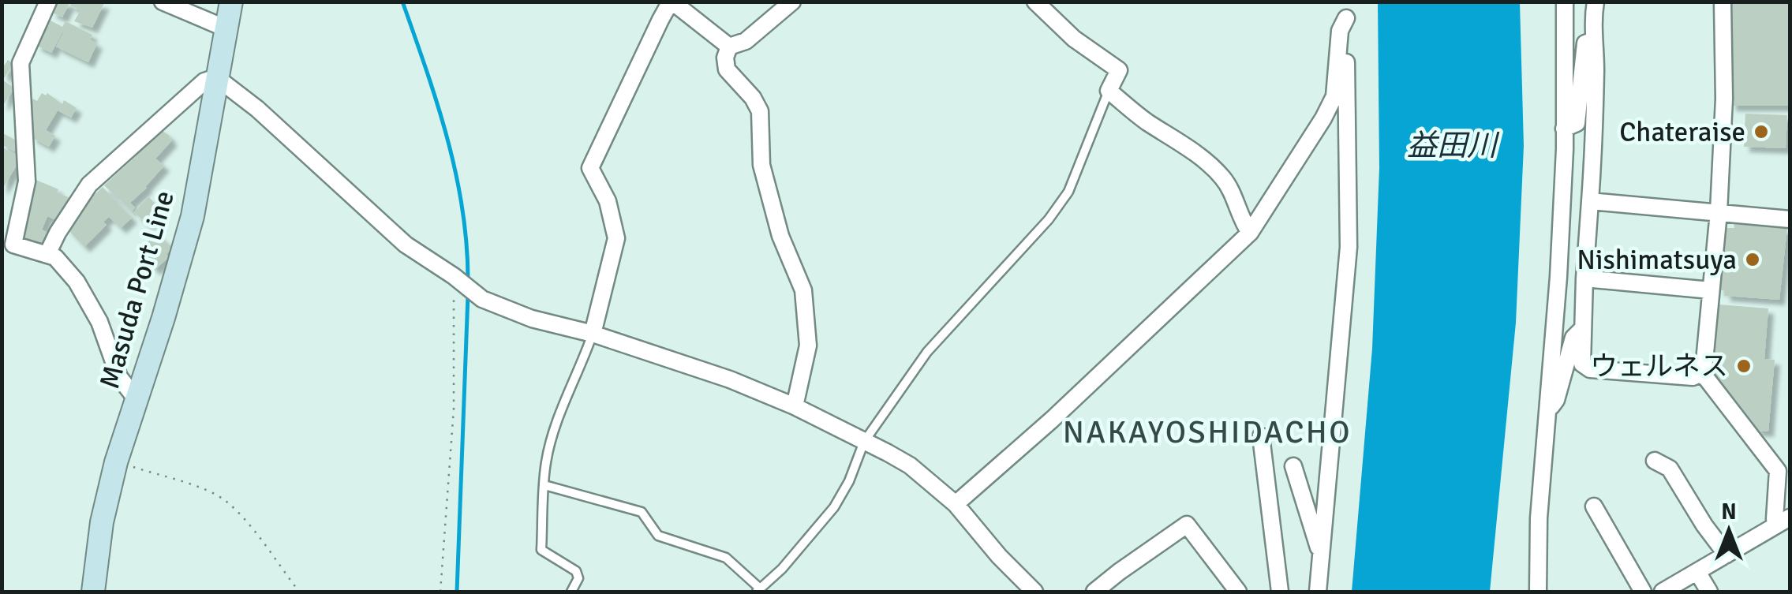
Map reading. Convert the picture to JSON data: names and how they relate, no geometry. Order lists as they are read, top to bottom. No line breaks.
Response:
{"streets":{"main road":["Masuda Port Line"]},"districts":["NAKAYOSHIDACHO"],"water":["益田川"],"places":["Chateraise","Nishimatsuya","ウェルネス"],"north":"top"}
